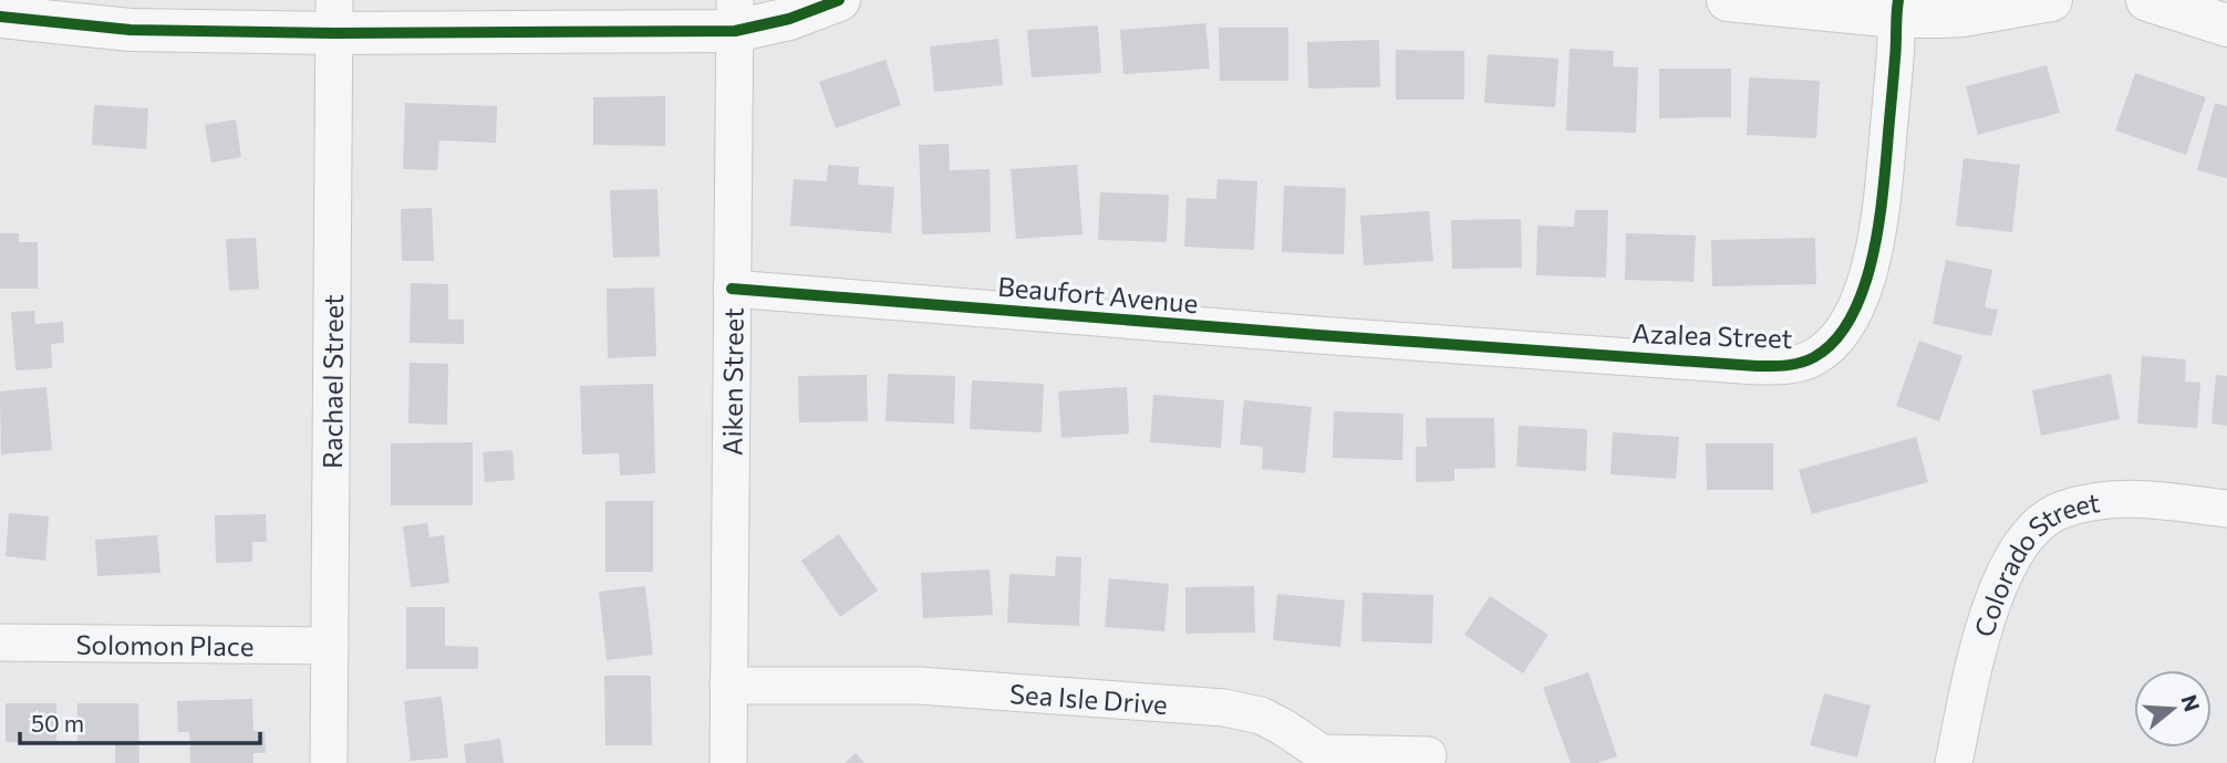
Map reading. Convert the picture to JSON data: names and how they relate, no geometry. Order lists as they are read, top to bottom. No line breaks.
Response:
{"streets":{"street":["Beaufort Avenue","Azalea Street","Rachael Street","Aiken Street","Colorado Street","Solomon Place","Sea Isle Drive"]},"crossings":[["Beaufort Avenue","Azalea Street"],["Beaufort Avenue","Aiken Street"],["Rachael Street","Solomon Place"],["Aiken Street","Sea Isle Drive"]],"scale_bar":"50 m","north":"right"}
